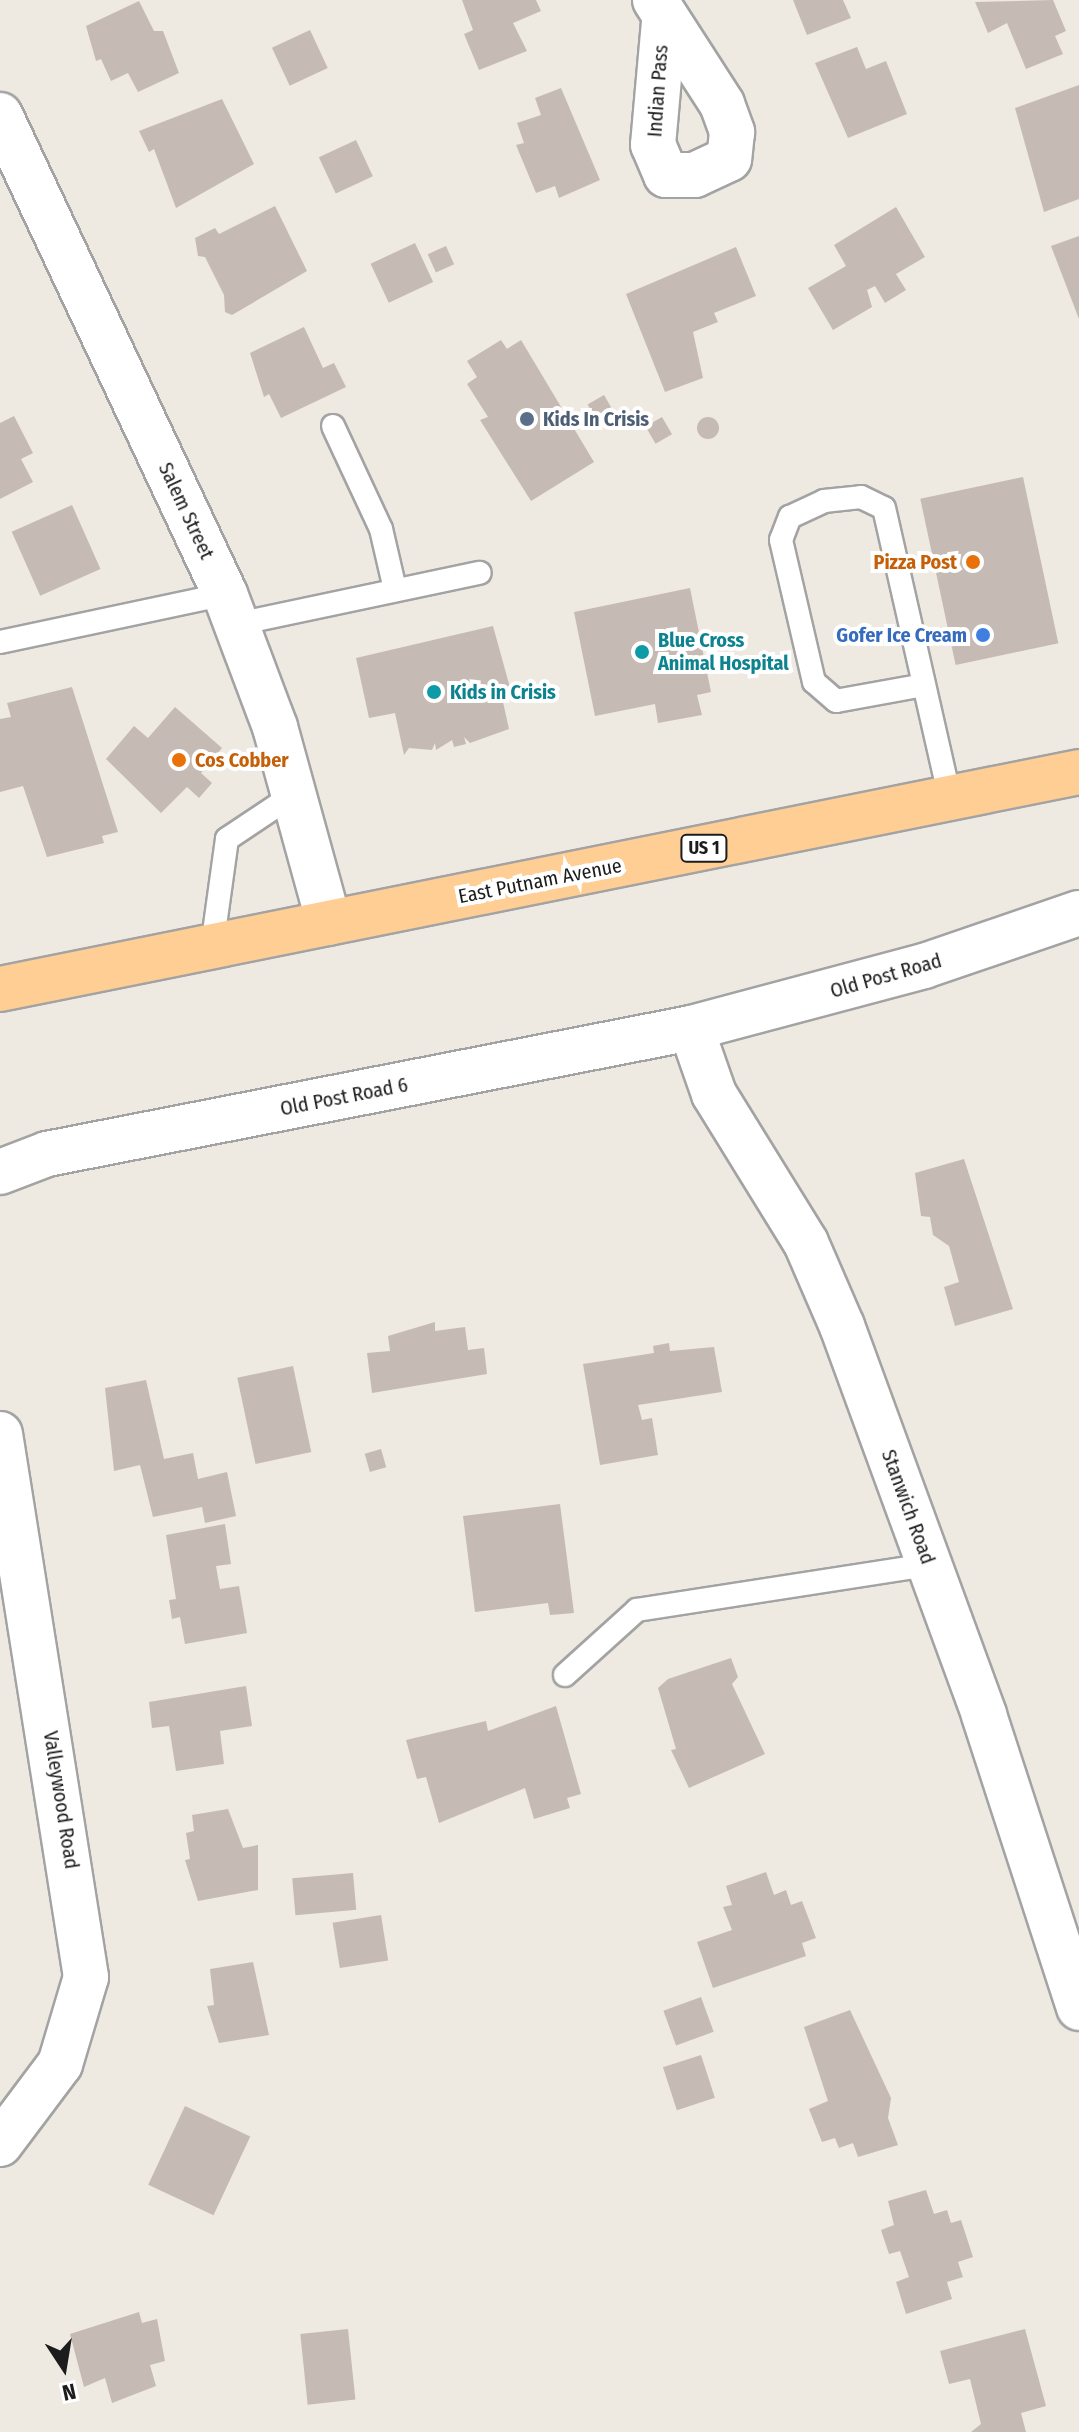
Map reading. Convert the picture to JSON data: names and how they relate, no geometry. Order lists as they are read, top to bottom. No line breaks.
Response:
{"streets":{"main road":["US 1","East Putnam Avenue"],"street":["Salem Street","Old Post Road","Old Post Road 6","Stanwich Road","Valleywood Road"]},"crossings":[["Salem Street","East Putnam Avenue"],["Old Post Road","Old Post Road 6"],["Old Post Road","Stanwich Road"],["Old Post Road 6","Stanwich Road"]],"places":["Kids In Crisis","Pizza Post","Gofer Ice Cream","Blue Cross Animal Hospital","Kids in Crisis","Cos Cobber"],"north":"bottom"}
